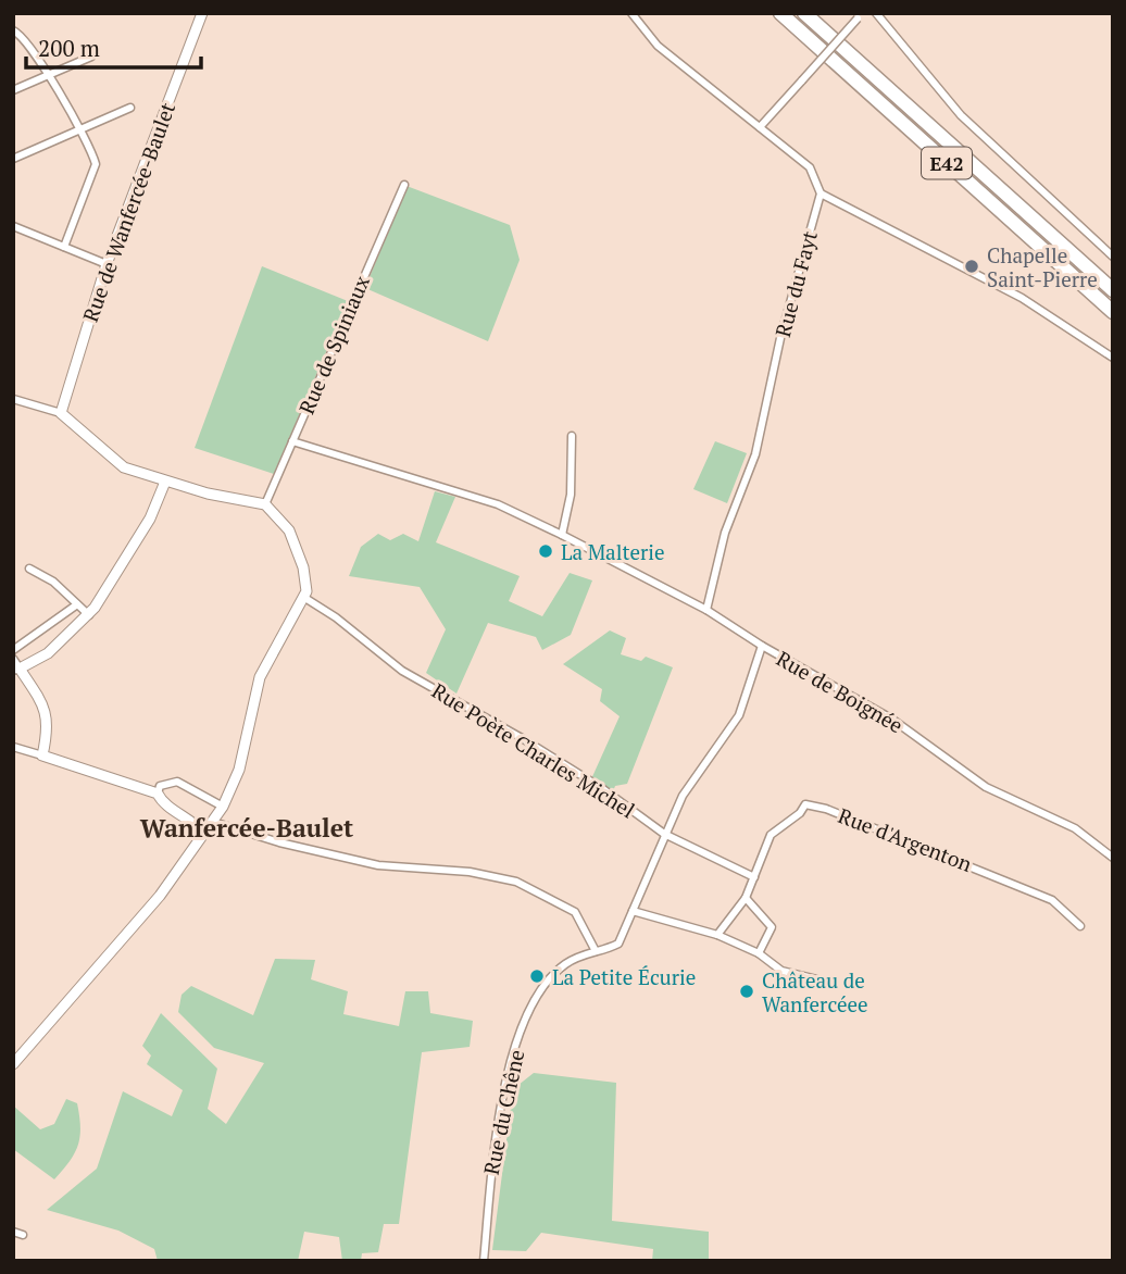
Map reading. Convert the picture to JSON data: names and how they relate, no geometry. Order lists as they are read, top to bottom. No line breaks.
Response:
{"streets":{"highway":["E42"],"main road":["Rue de Wanfercée-Baulet"],"street":["Rue du Fayt","Rue de Spiniaux","Rue de Boignée","Rue Poète Charles Michel","Rue d'Argenton","Rue du Chêne"]},"crossings":[["Rue du Fayt","Rue de Boignée"],["Rue de Spiniaux","Rue de Boignée"],["Rue de Boignée","Rue du Chêne"],["Rue Poète Charles Michel","Rue d'Argenton"],["Rue Poète Charles Michel","Rue du Chêne"]],"districts":["Wanfercée-Baulet"],"places":["Chapelle Saint-Pierre","La Malterie","La Petite Écurie","Château de Wanfercéee"],"scale_bar":"200 m"}
